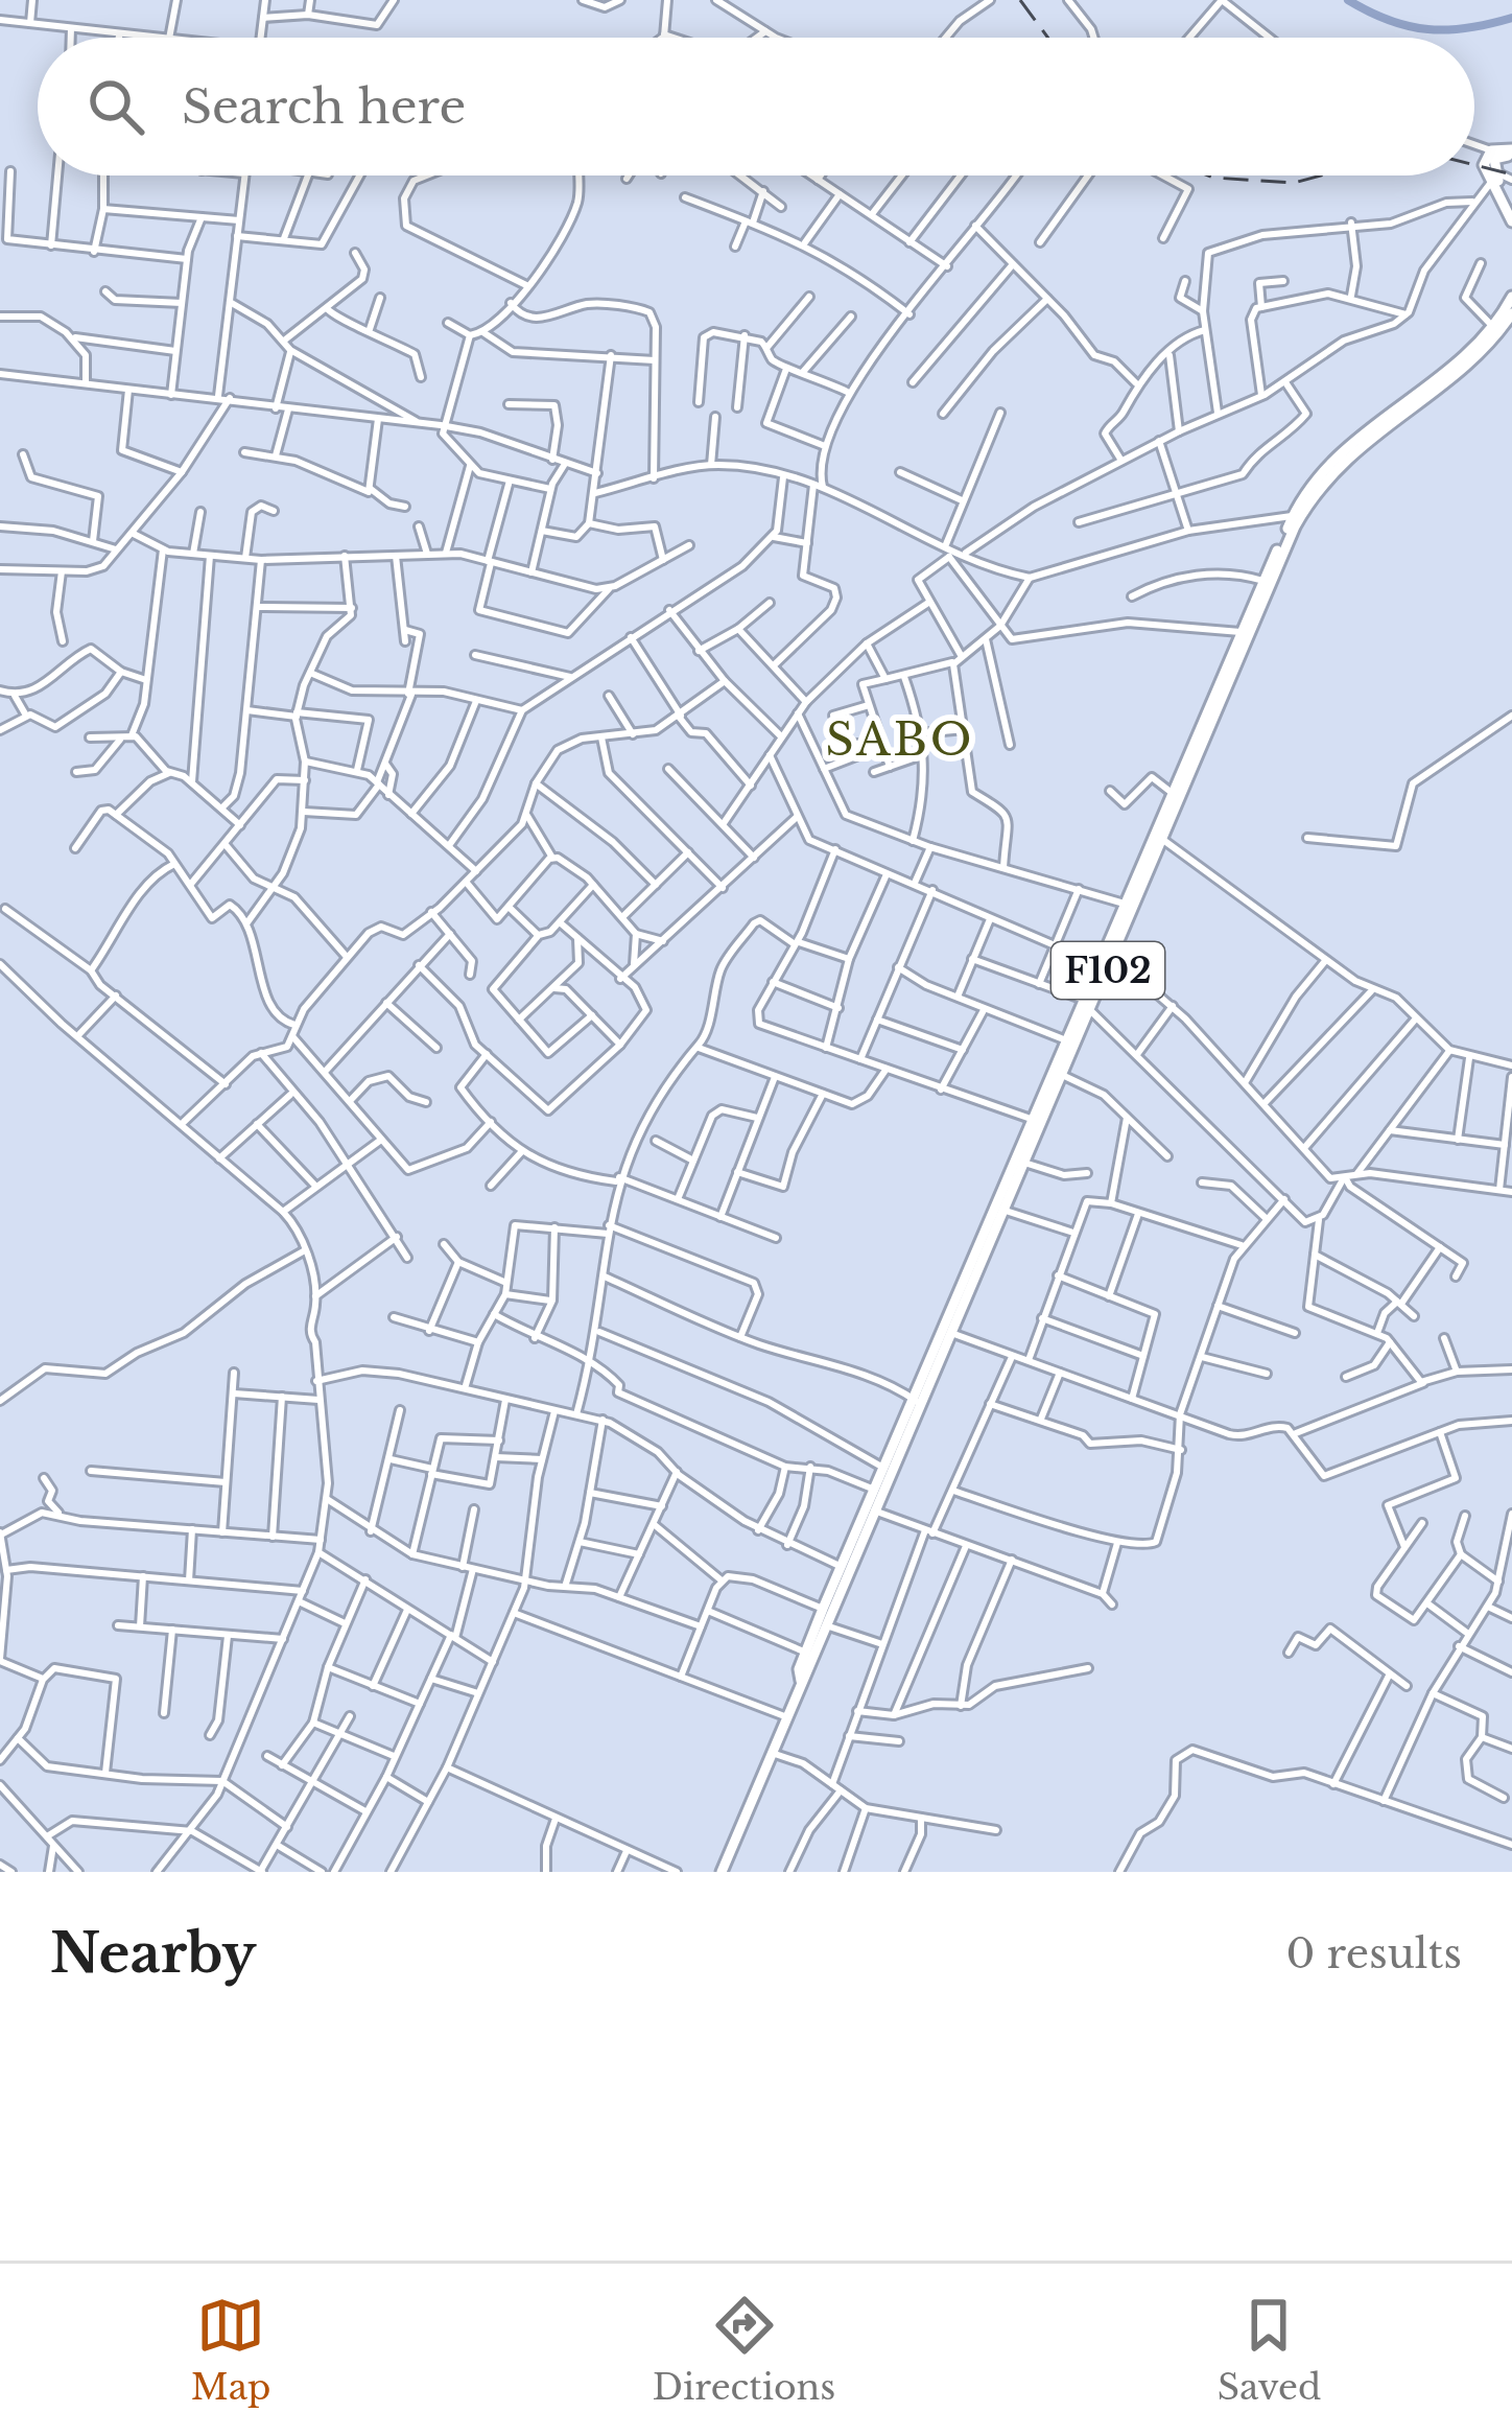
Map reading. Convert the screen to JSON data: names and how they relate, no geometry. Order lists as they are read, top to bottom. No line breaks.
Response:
{"streets":{"main road":["F102"]},"districts":["SABO"],"page":{"search":"Search here","heading":["Nearby","0 results"],"nav":["Map","Directions","Saved"]}}
